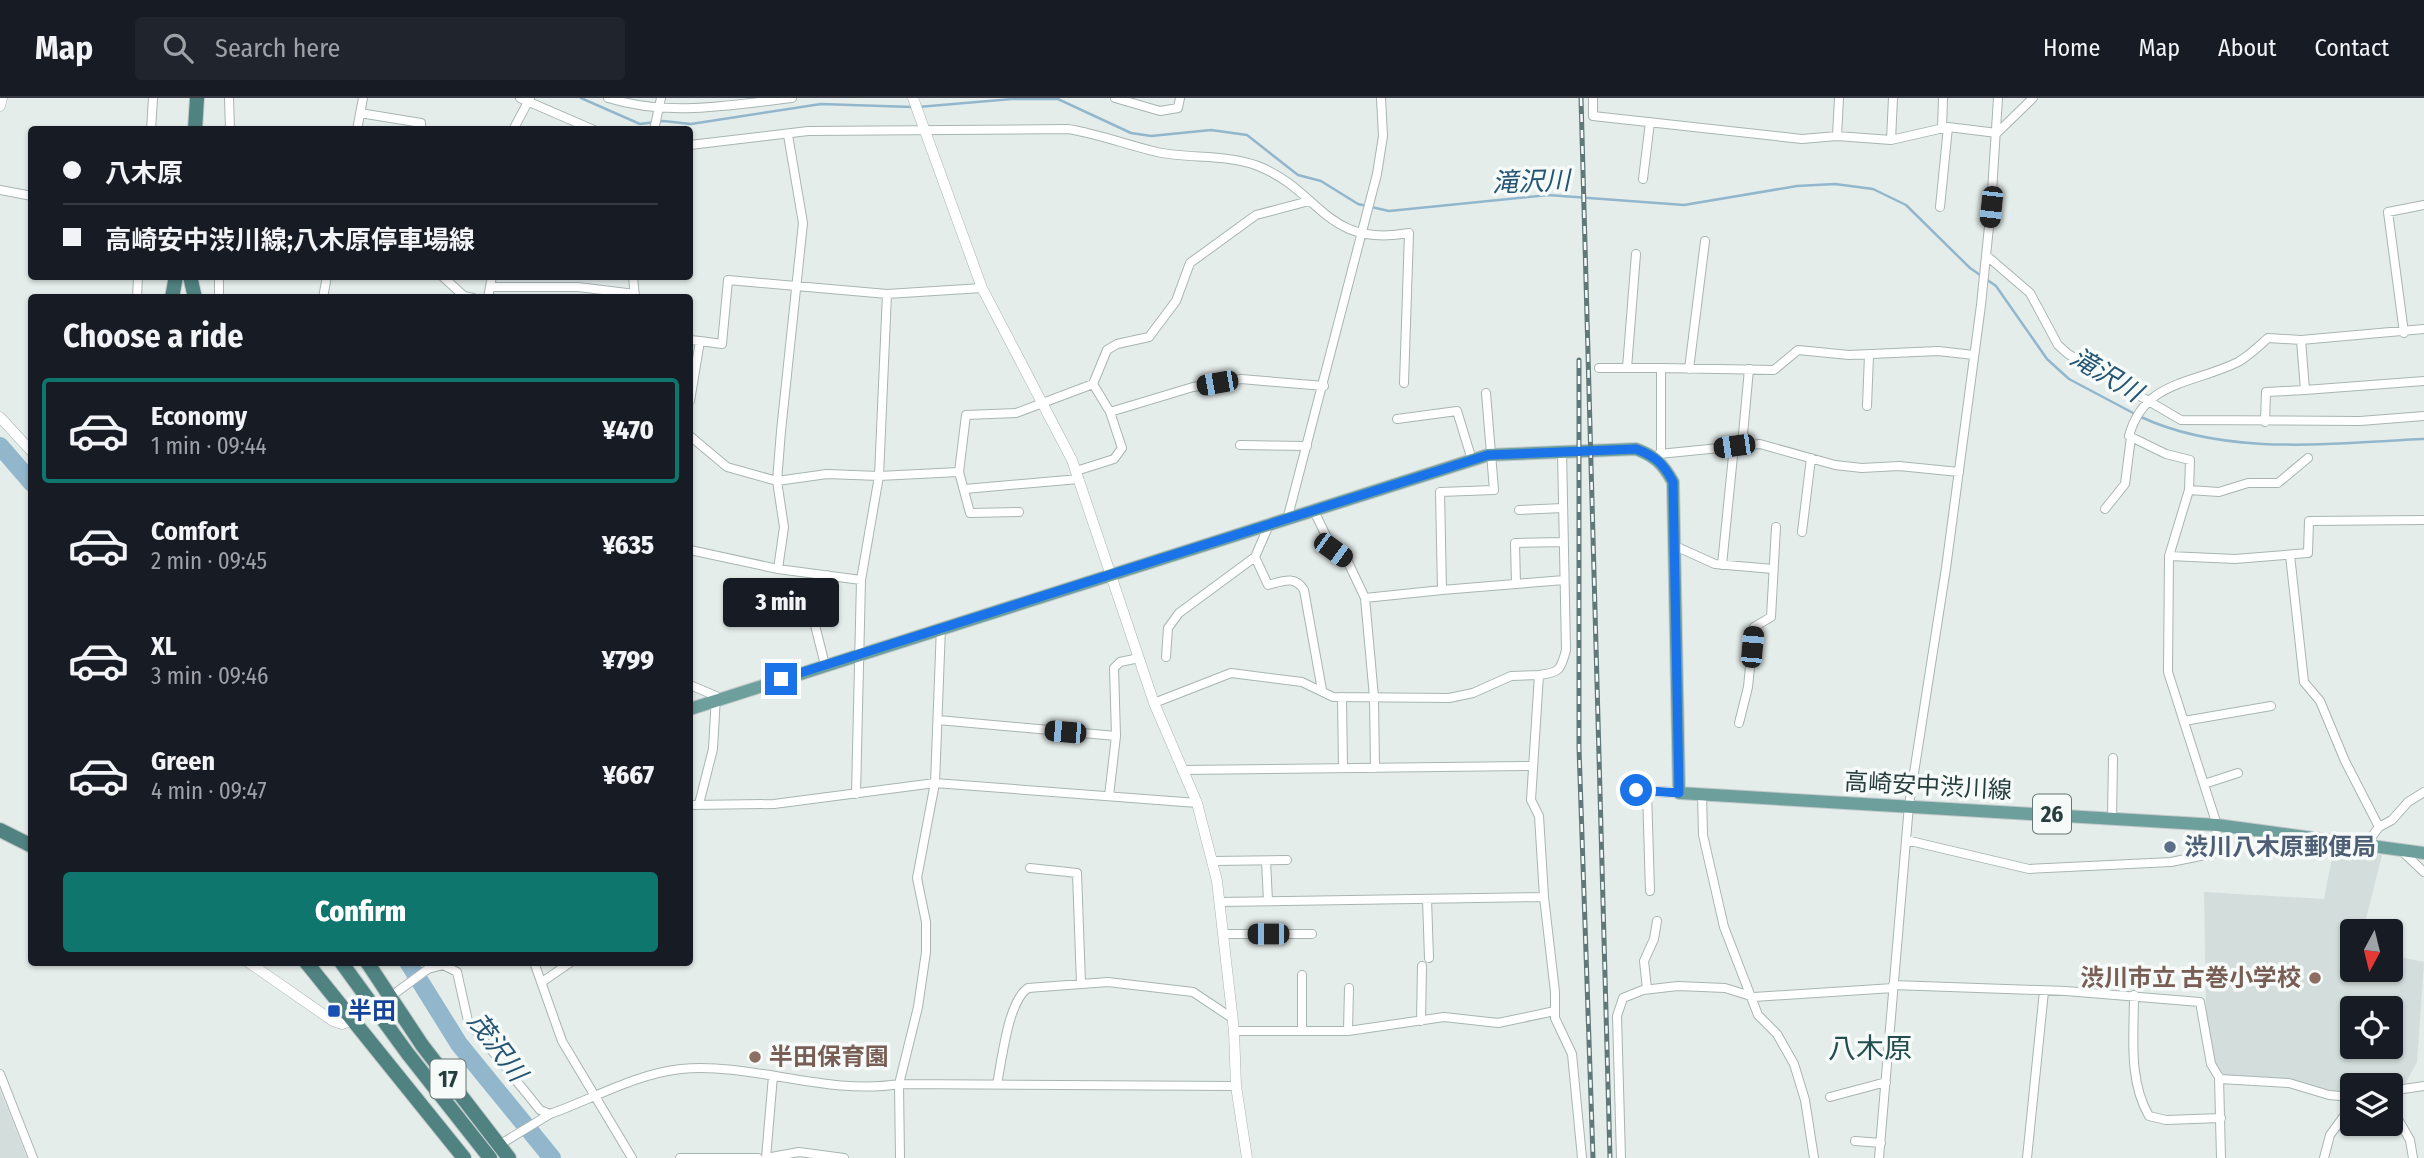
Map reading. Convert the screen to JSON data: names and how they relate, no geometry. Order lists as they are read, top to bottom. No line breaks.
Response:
{"streets":{"highway":["17"],"main road":["高崎安中渋川線","26"]},"districts":["八木原"],"water":["滝沢川","茂沢川"],"places":{"other":["渋川八木原郵便局","渋川市立 古巻小学校","半田保育園"],"transit":["半田"]},"north":"bottom","page":{"header":"Map","search":"Search here","nav":["Home","Map","About","Contact"],"banner":["八木原","高崎安中渋川線;八木原停車場線"],"heading":"Choose a ride","list":[{"name":"Economy","note":"1 min · 09:44","value":"¥470"},{"name":"Comfort","note":"2 min · 09:45","value":"¥635"},{"name":"XL","note":"3 min · 09:46","value":"¥799"},{"name":"Green","note":"4 min · 09:47","value":"¥667"}],"bubble":"3 min","buttons":"Confirm"}}
